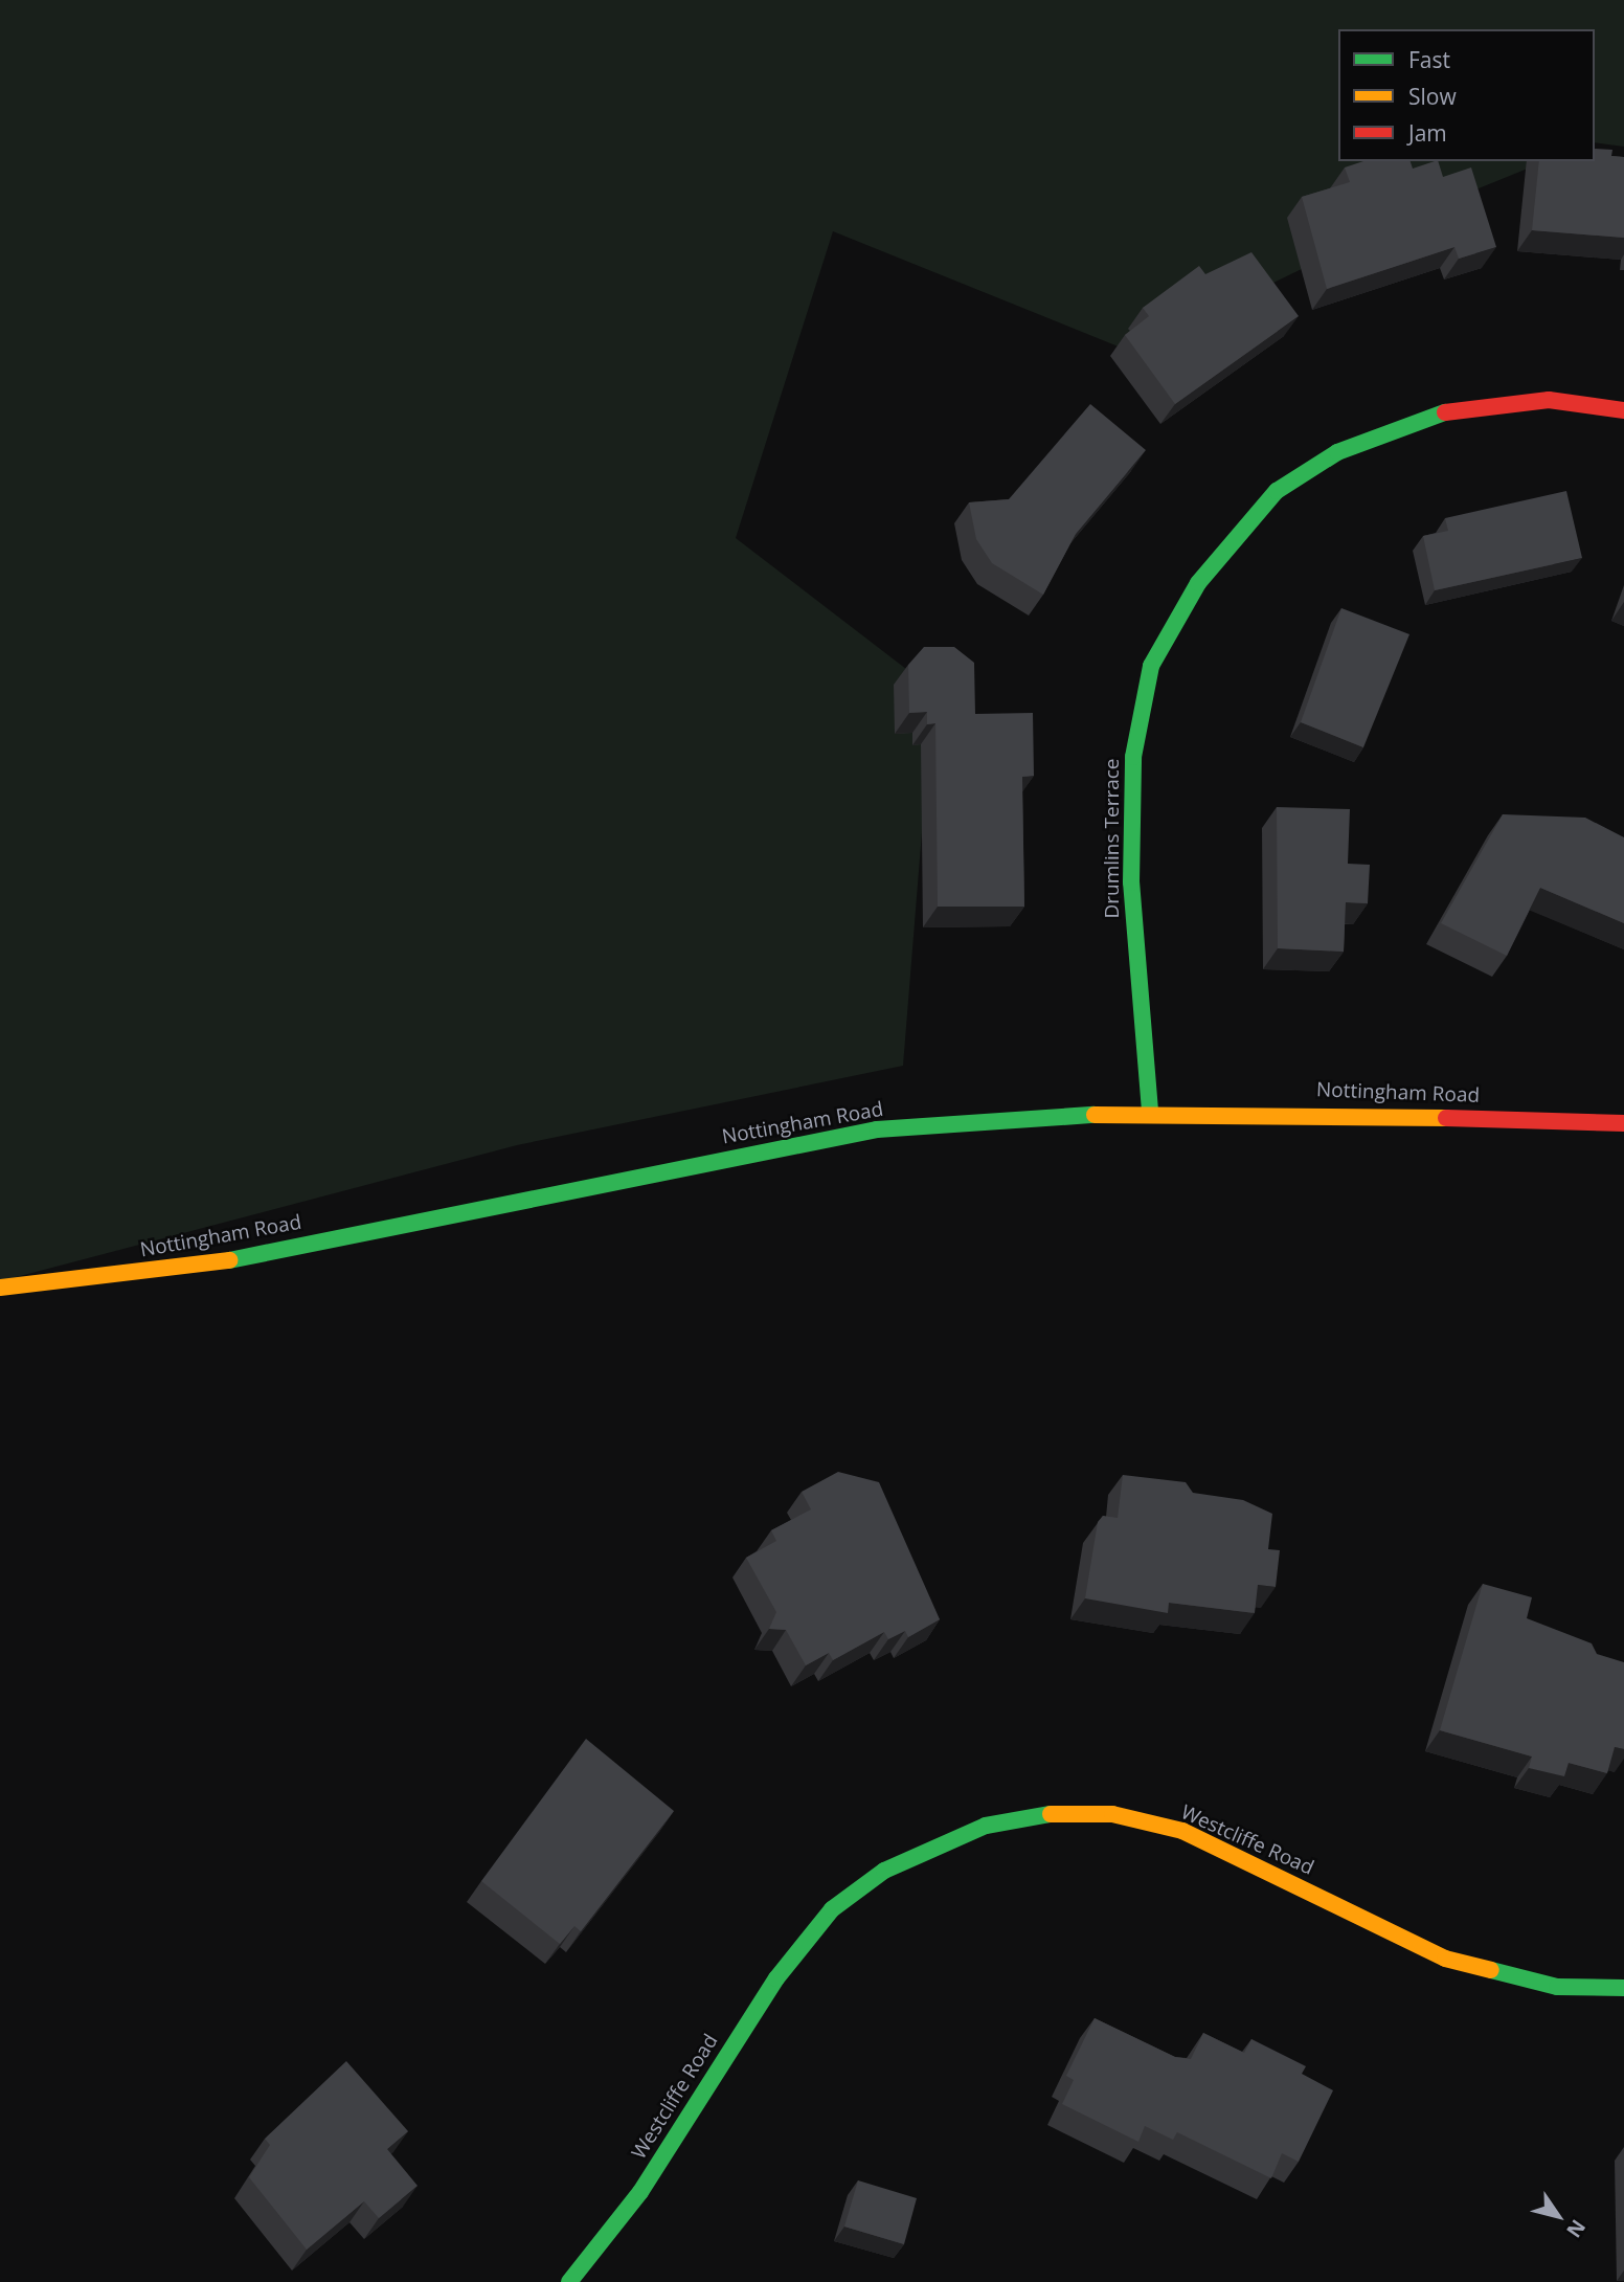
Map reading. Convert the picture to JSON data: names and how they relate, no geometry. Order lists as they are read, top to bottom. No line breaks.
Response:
{"streets":{"street":["Drumlins Terrace","Nottingham Road","Westcliffe Road"]},"crossings":[["Drumlins Terrace","Nottingham Road"]],"legend":["Fast","Slow","Jam"],"north":"bottom right"}
